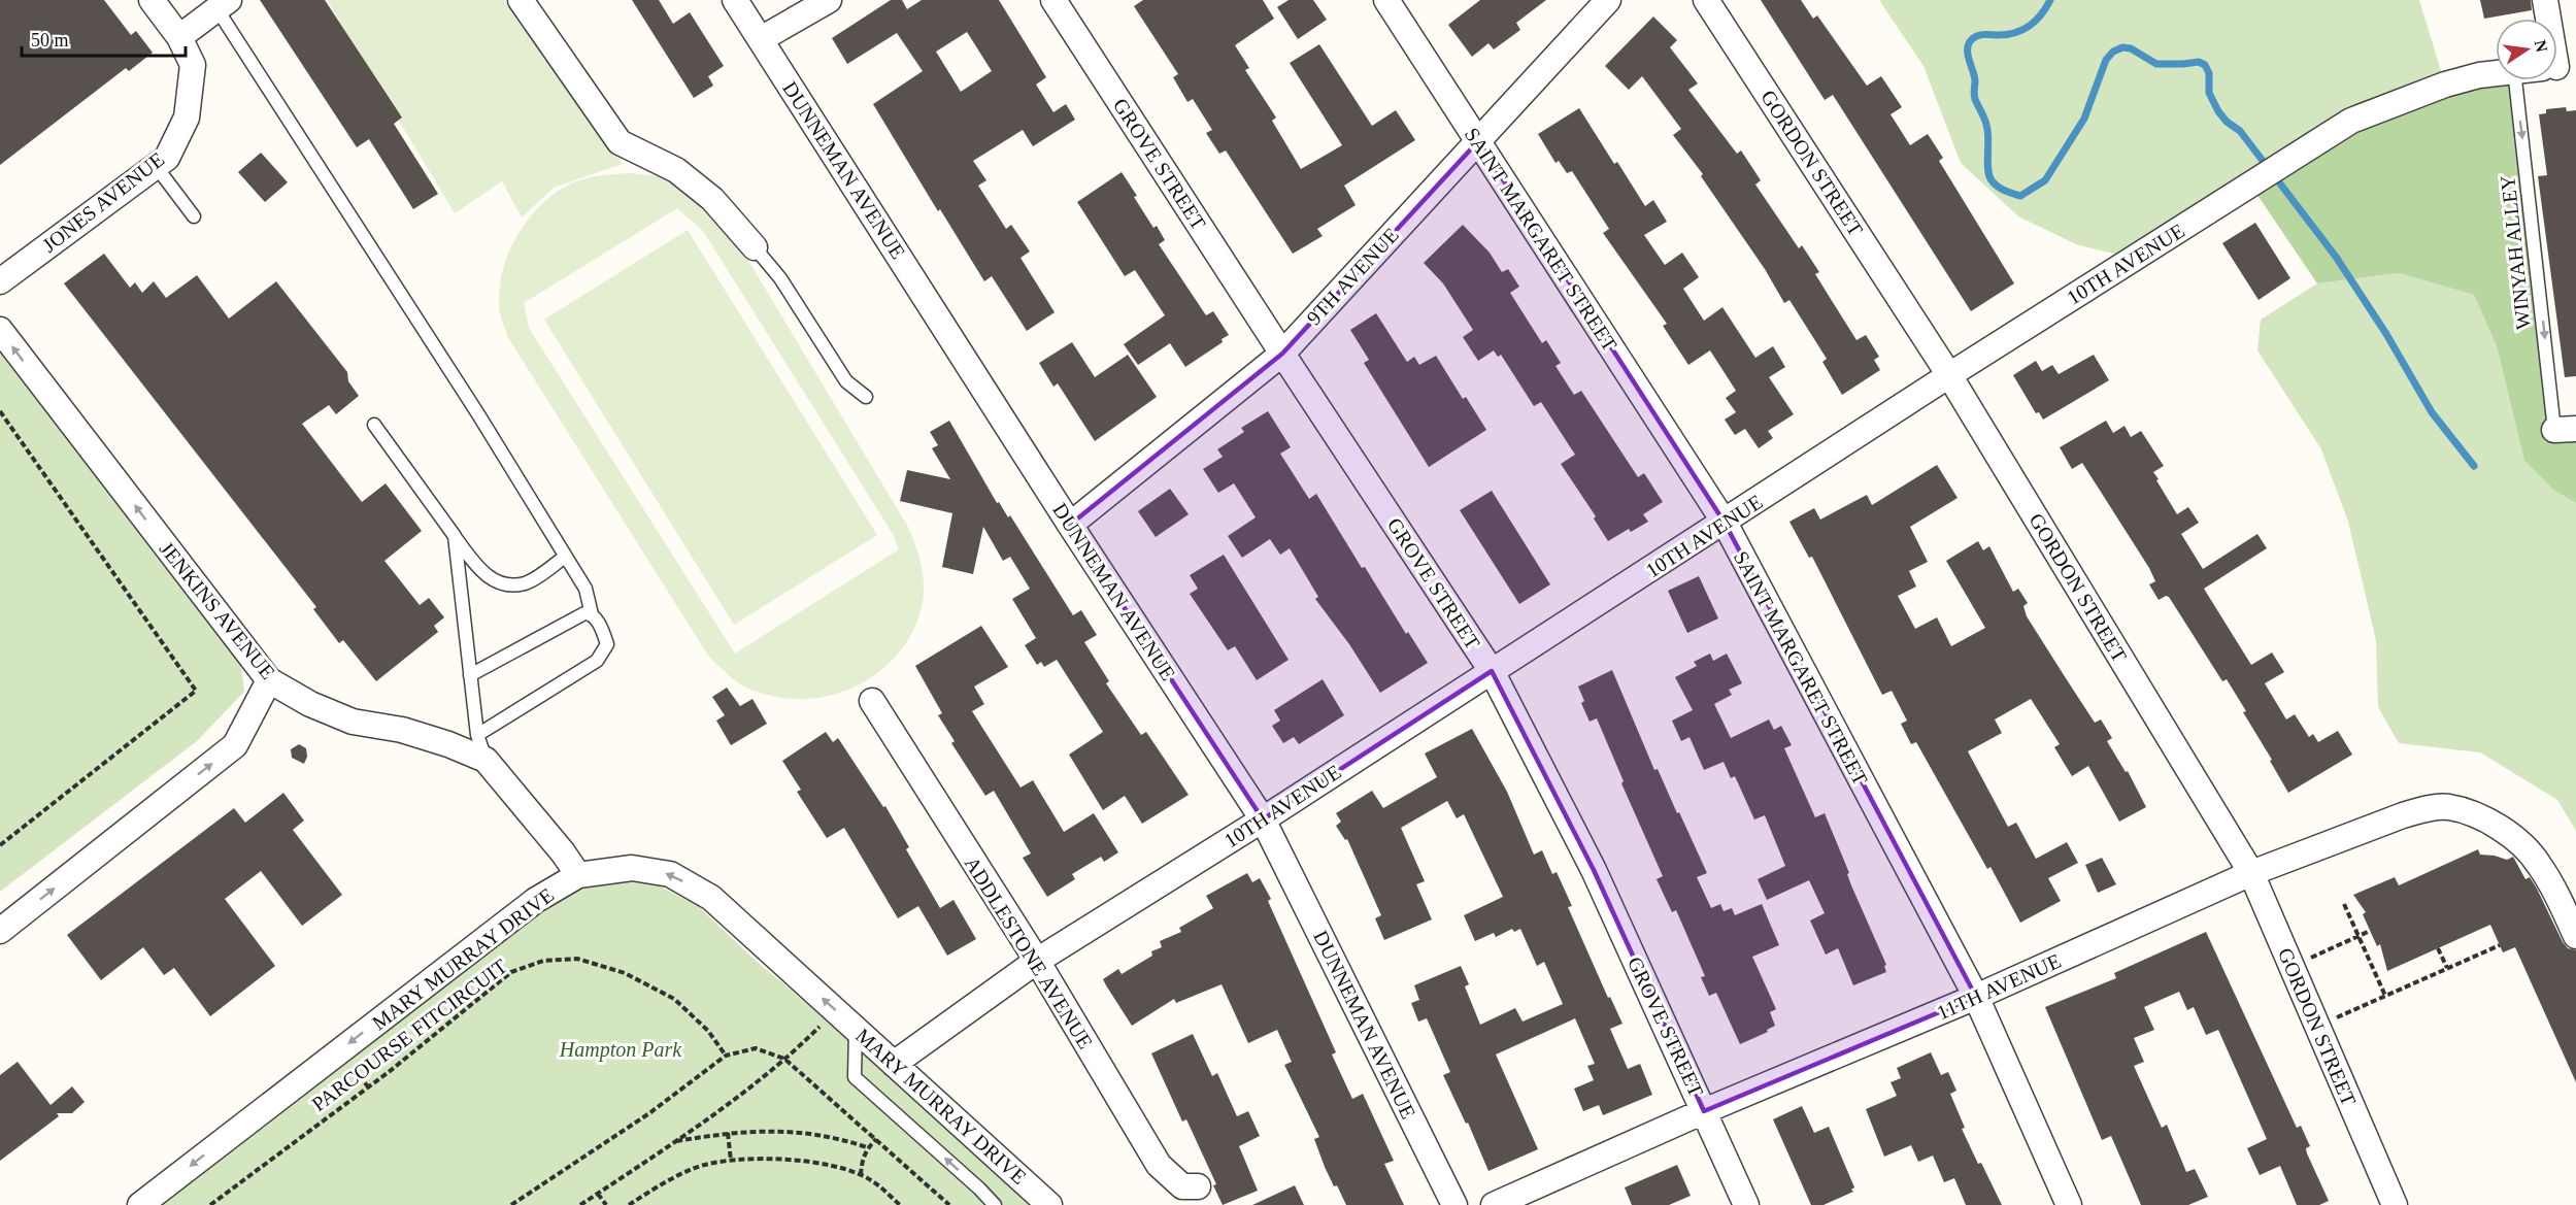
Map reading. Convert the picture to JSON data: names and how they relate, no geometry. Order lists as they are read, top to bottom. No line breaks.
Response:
{"streets":{"street":["GORDON STREET","GROVE STREET","DUNNEMAN AVENUE","JONES AVENUE","SAINT MARGARET STREET","10TH AVENUE","9TH AVENUE","JENKINS AVENUE","ADDLESTONE AVENUE","MARY MURRAY DRIVE","11TH AVENUE"],"lane":["WINYAH ALLEY"],"path":["PARCOURSE FITCIRCUIT"]},"crossings":[["GORDON STREET","10TH AVENUE"],["GORDON STREET","11TH AVENUE"],["GROVE STREET","10TH AVENUE"],["GROVE STREET","9TH AVENUE"],["GROVE STREET","11TH AVENUE"],["DUNNEMAN AVENUE","10TH AVENUE"],["DUNNEMAN AVENUE","9TH AVENUE"],["SAINT MARGARET STREET","10TH AVENUE"],["SAINT MARGARET STREET","9TH AVENUE"],["SAINT MARGARET STREET","11TH AVENUE"],["10TH AVENUE","ADDLESTONE AVENUE"],["10TH AVENUE","MARY MURRAY DRIVE"],["JENKINS AVENUE","MARY MURRAY DRIVE"]],"one_way":["WINYAH ALLEY","JENKINS AVENUE","MARY MURRAY DRIVE"],"parks":["Hampton Park"],"scale_bar":"50 m","north":"right"}
